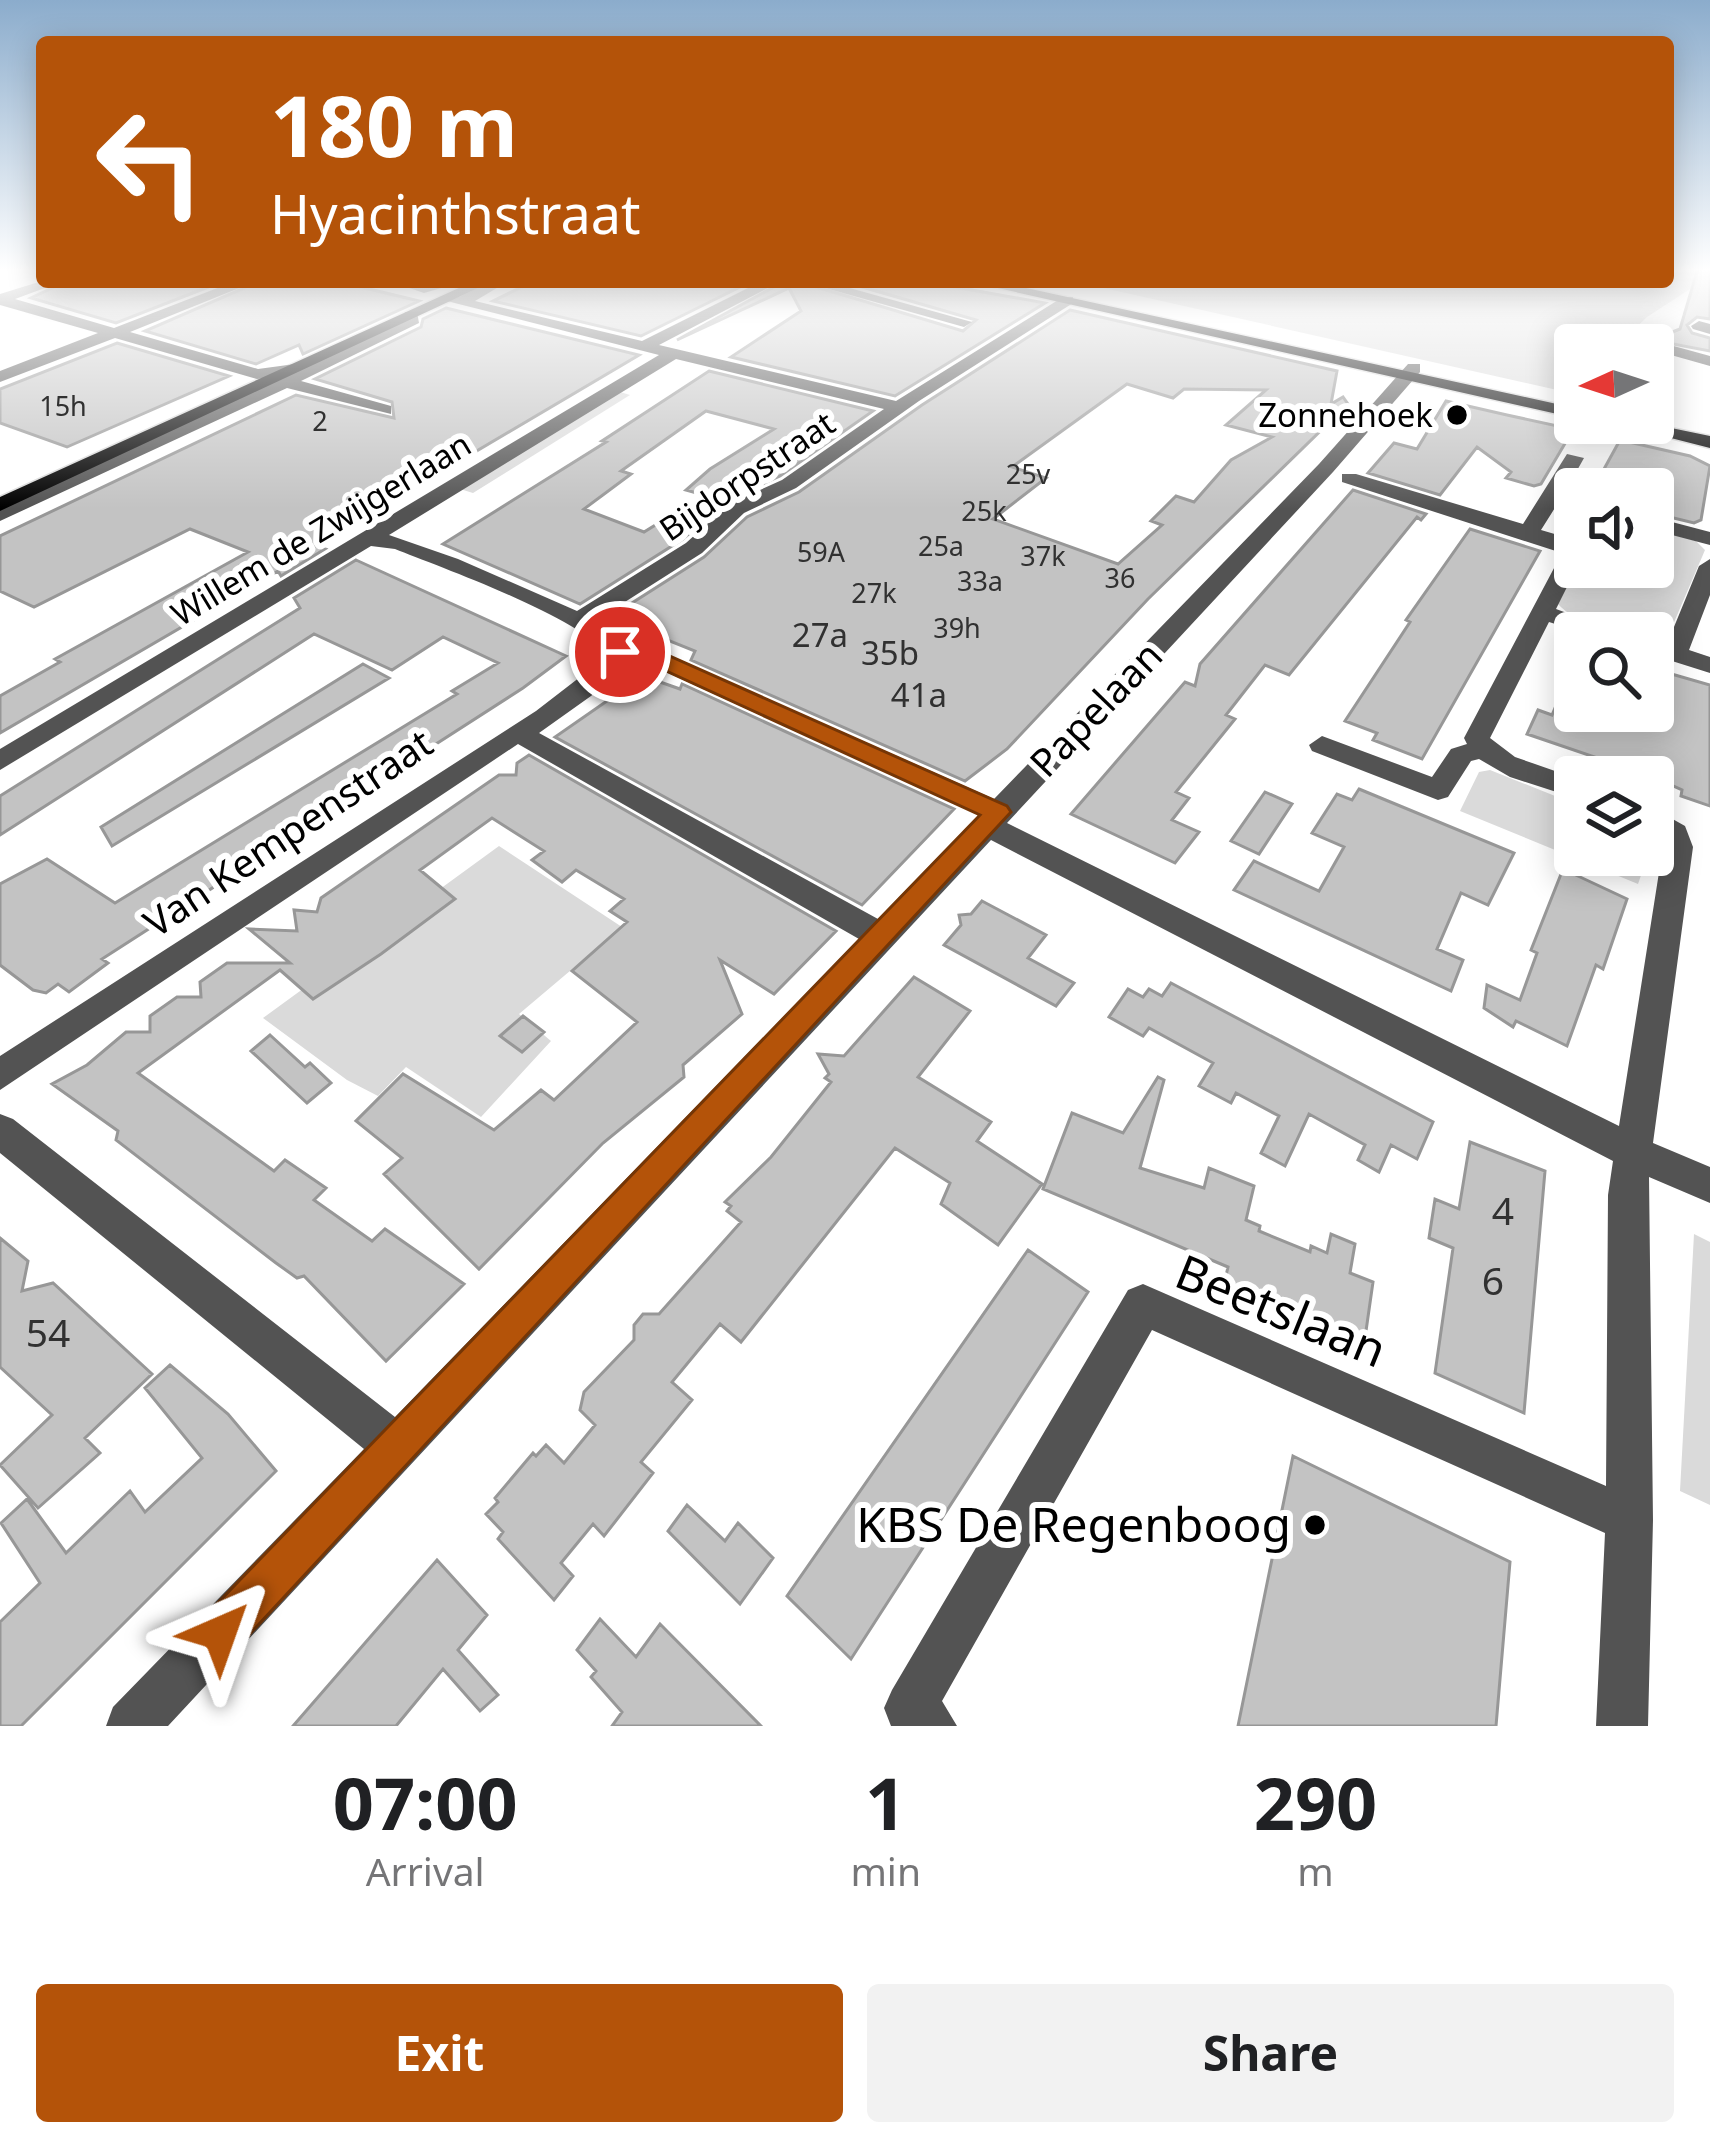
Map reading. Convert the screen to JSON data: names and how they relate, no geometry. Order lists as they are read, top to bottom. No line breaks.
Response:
{"streets":{"street":["Bijdorpstraat","Willem de Zwijgerlaan","Papelaan","Van Kempenstraat","Beetslaan"]},"places":["Zonnehoek","KBS De Regenboog"],"house_numbers":["15h","2","25v","25k","25a","59A","37k","36","33a","27k","39h","27a","35b","41a","4","6","54"],"north":"left","page":{"turn":["180 m","Hyacinthstraat"],"eta":["07:00","Arrival","1","min","290","m"],"buttons":["Exit","Share"]}}
